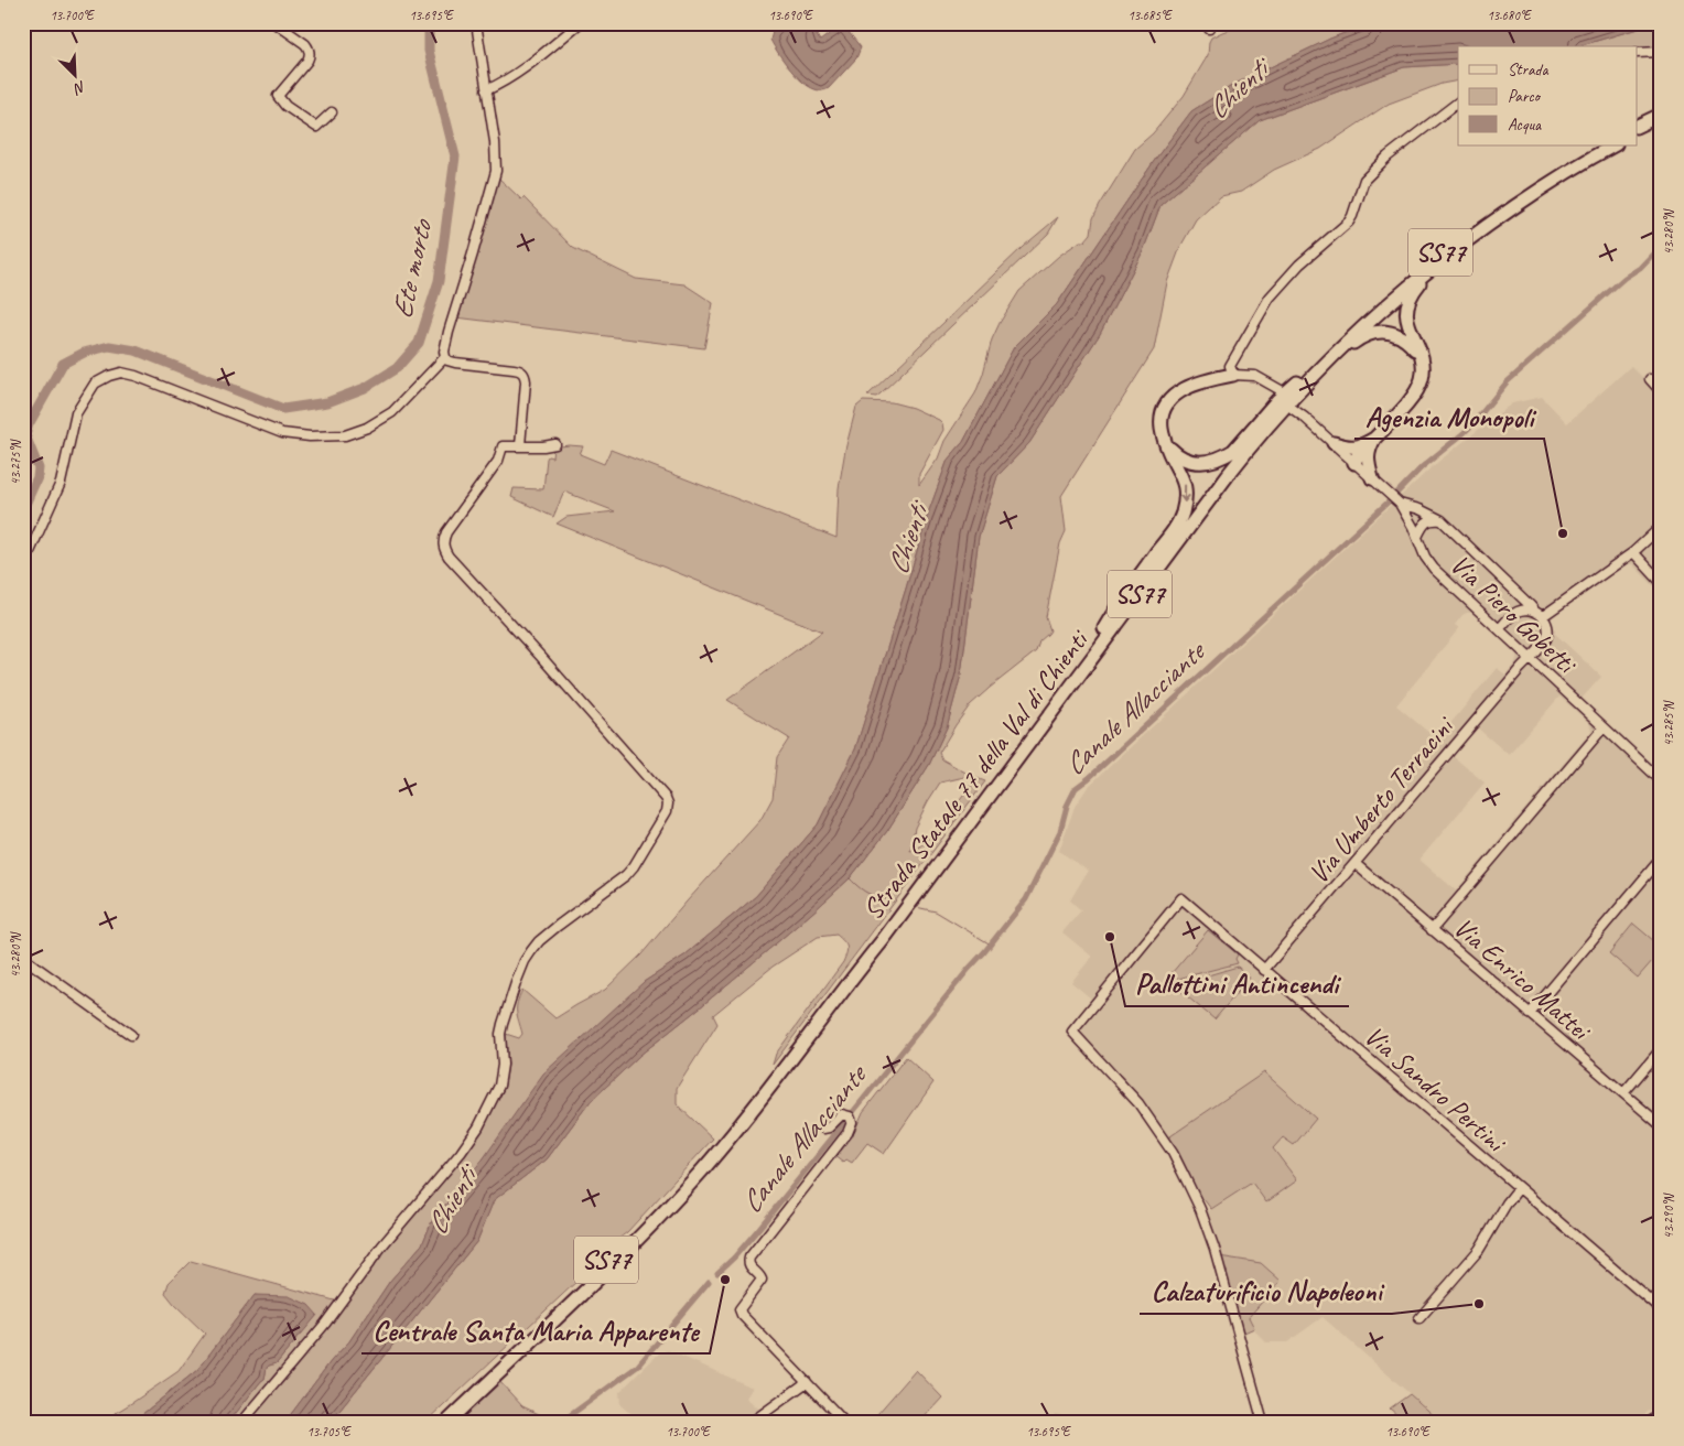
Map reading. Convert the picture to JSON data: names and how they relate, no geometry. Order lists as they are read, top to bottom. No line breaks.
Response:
{"streets":{"highway":["SS77","Strada Statale 77 della Val di Chienti"],"street":["Via Piero Gobetti","Via Umberto Terracini","Via Enrico Mattei","Via Sandro Pertini"]},"crossings":[["Via Piero Gobetti","Via Umberto Terracini"],["Via Umberto Terracini","Via Enrico Mattei"],["Via Umberto Terracini","Via Sandro Pertini"]],"water":["Chienti","Ete morto","Canale Allacciante"],"places":["Agenzia Monopoli","Pallottini Antincendi","Centrale Santa Maria Apparente","Calzaturificio Napoleoni"],"legend":["Strada","Parco","Acqua"],"north":"bottom right","coordinates":["13.700°E","13.695°E","13.690°E","13.685°E","13.680°E","43.280°N","43.275°N","43.285°N","43.290°N","13.705°E"]}
